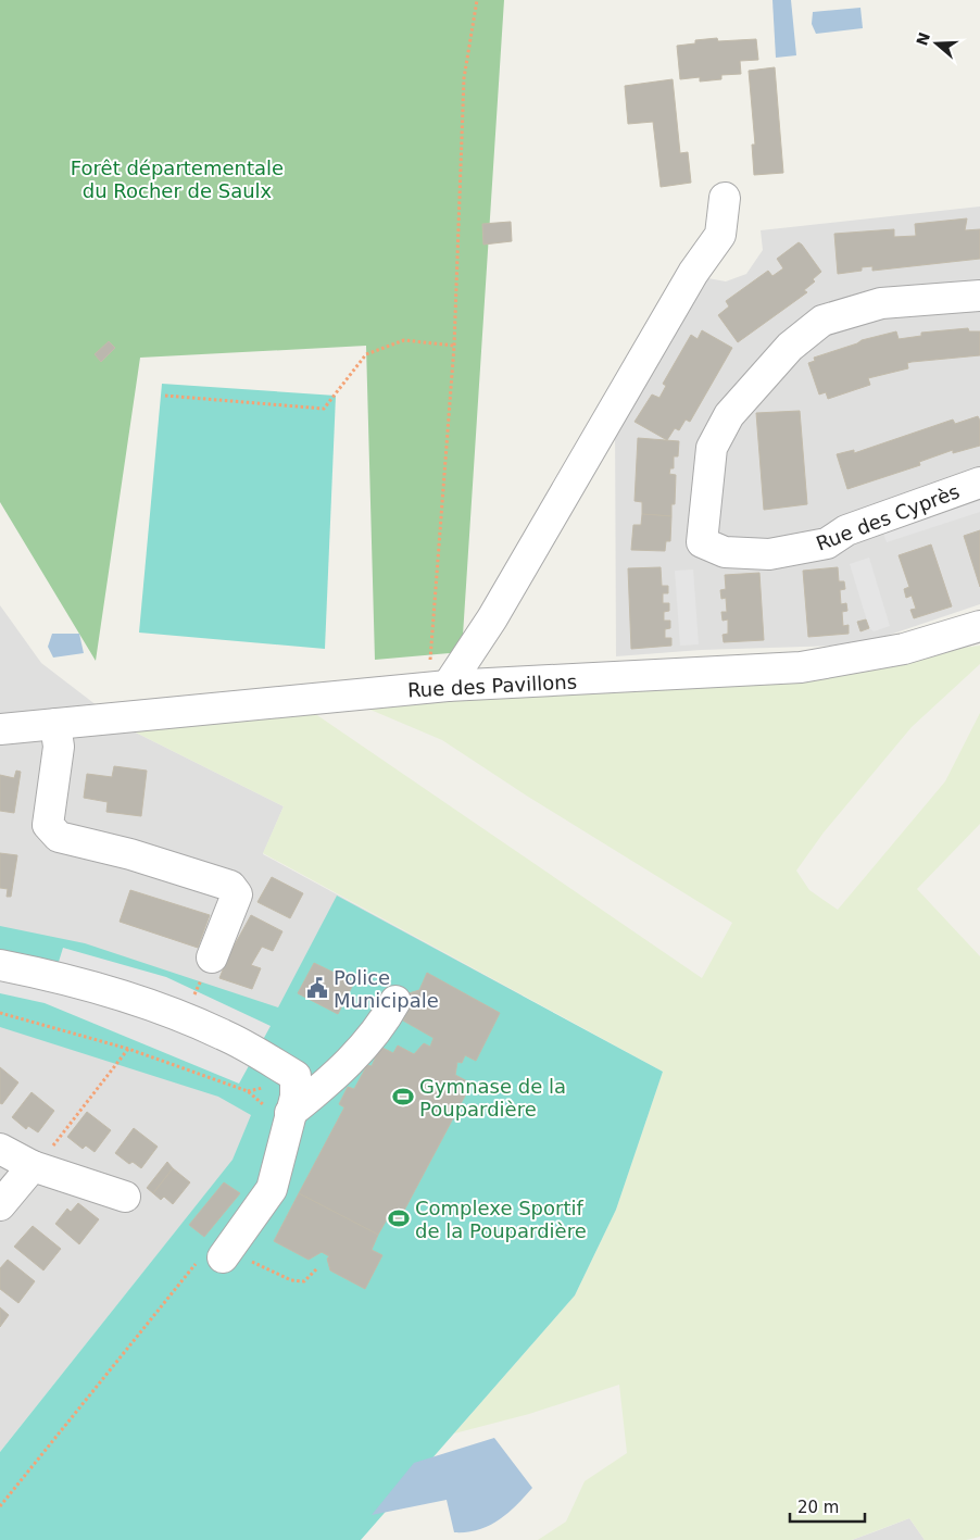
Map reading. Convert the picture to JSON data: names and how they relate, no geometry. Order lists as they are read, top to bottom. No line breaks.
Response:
{"streets":{"street":["Rue des Cyprès","Rue des Pavillons"]},"parks":["Forêt départementale du Rocher de Saulx"],"places":{"public building":["Police Municipale"],"sports":["Gymnase de la Poupardière","Complexe Sportif de la Poupardière"]},"scale_bar":"20 m","north":"left"}
